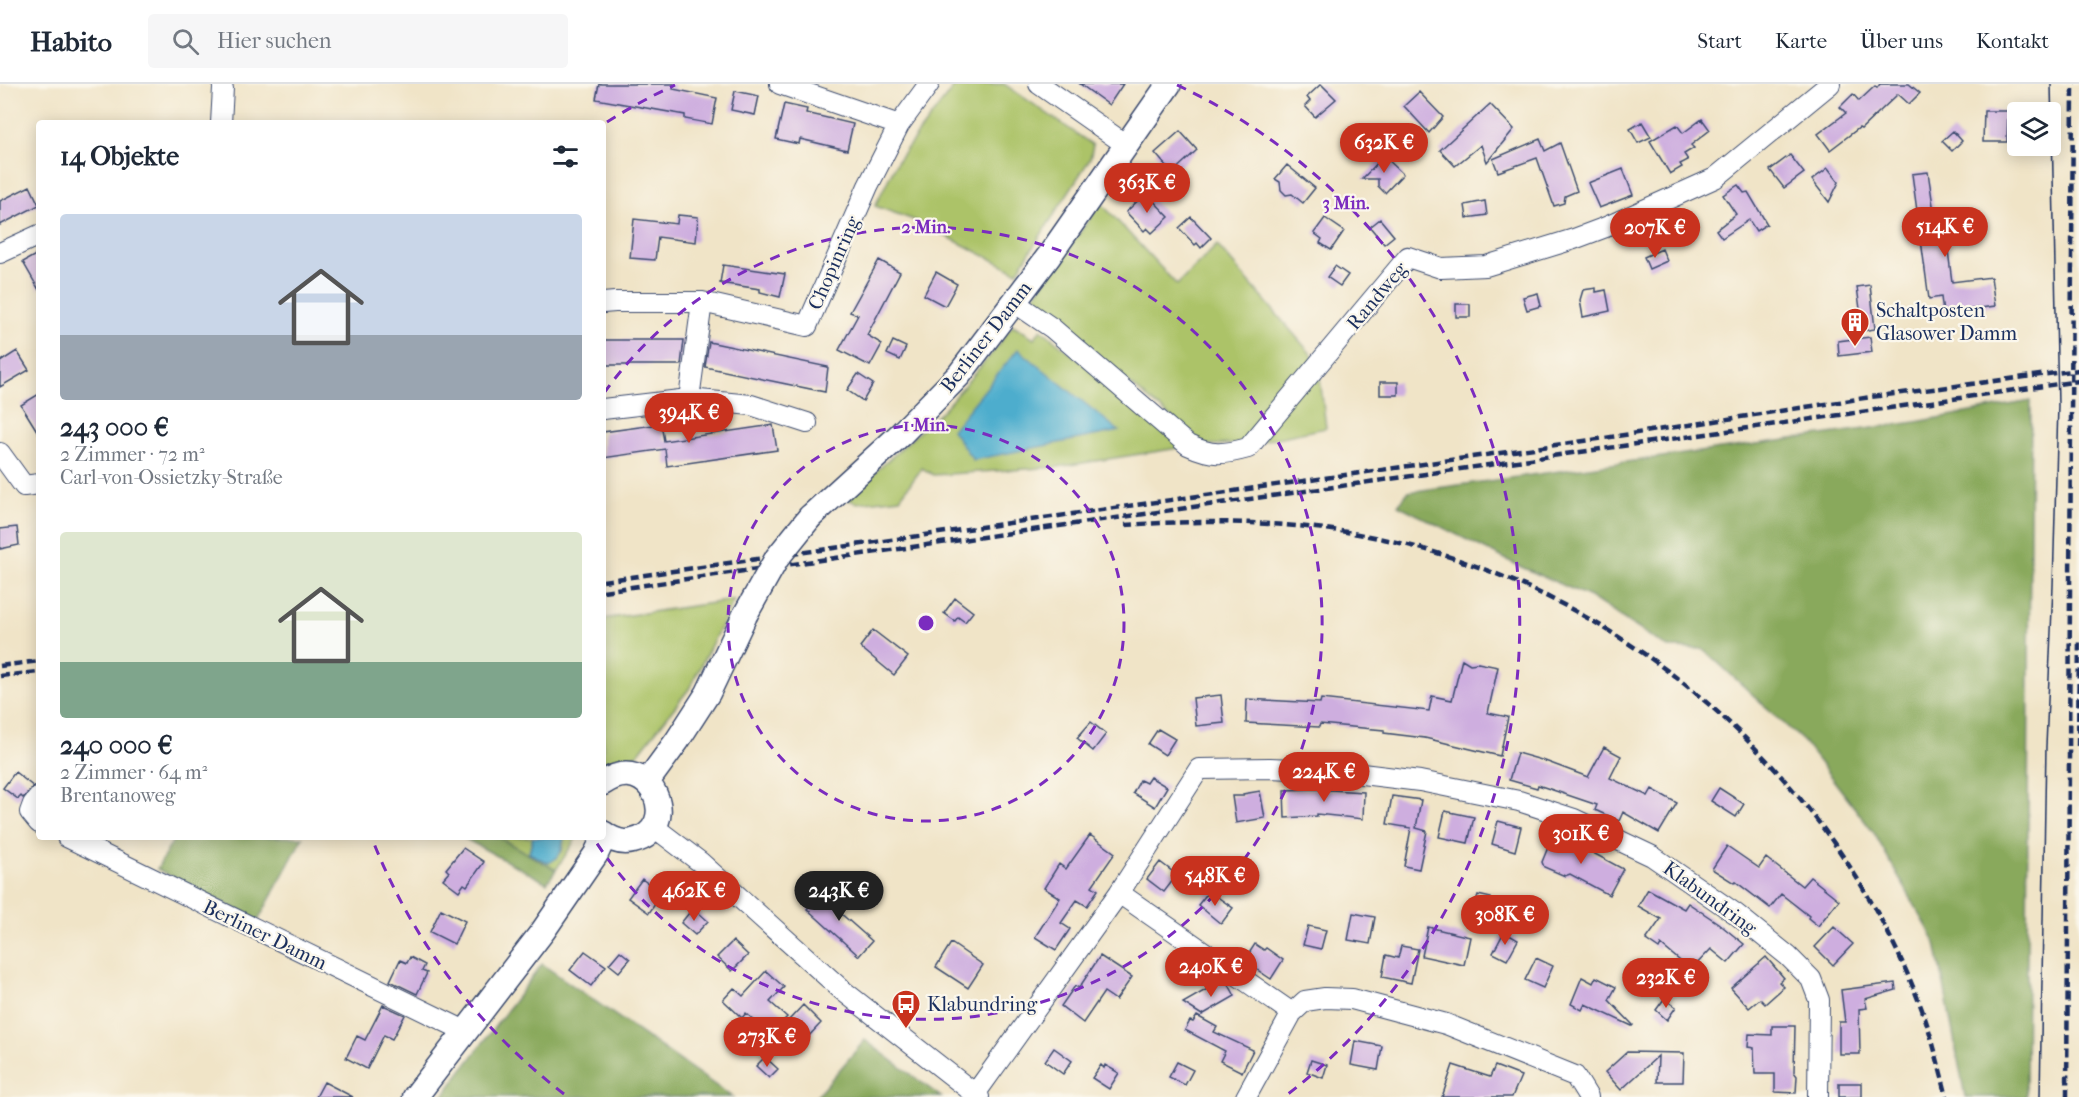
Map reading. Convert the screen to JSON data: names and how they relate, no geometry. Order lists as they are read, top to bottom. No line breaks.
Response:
{"streets":{"main road":["Berliner Damm"],"street":["Chopinring","Randweg","Klabundring"]},"crossings":[["Randweg","Berliner Damm"]],"places":{"building":["Schaltposten Glasower Damm"],"bus stop":["Klabundring"]},"page":{"header":"Habito","search":"Hier suchen","nav":["Start","Karte","Über uns","Kontakt"],"heading":"14 Objekte","price":["632K €","363K €","514K €","207K €","394K €","224K €","301K €","548K €","462K €","243K €","308K €","240K €","232K €","273K €"],"list":[{"name":"243 000 €","note":"2 Zimmer · 72 m² · Carl-von-Ossietzky-Straße"},{"name":"240 000 €","note":"2 Zimmer · 64 m² · Brentanoweg"}]},"rings":["3 Min.","2 Min.","1 Min."]}
